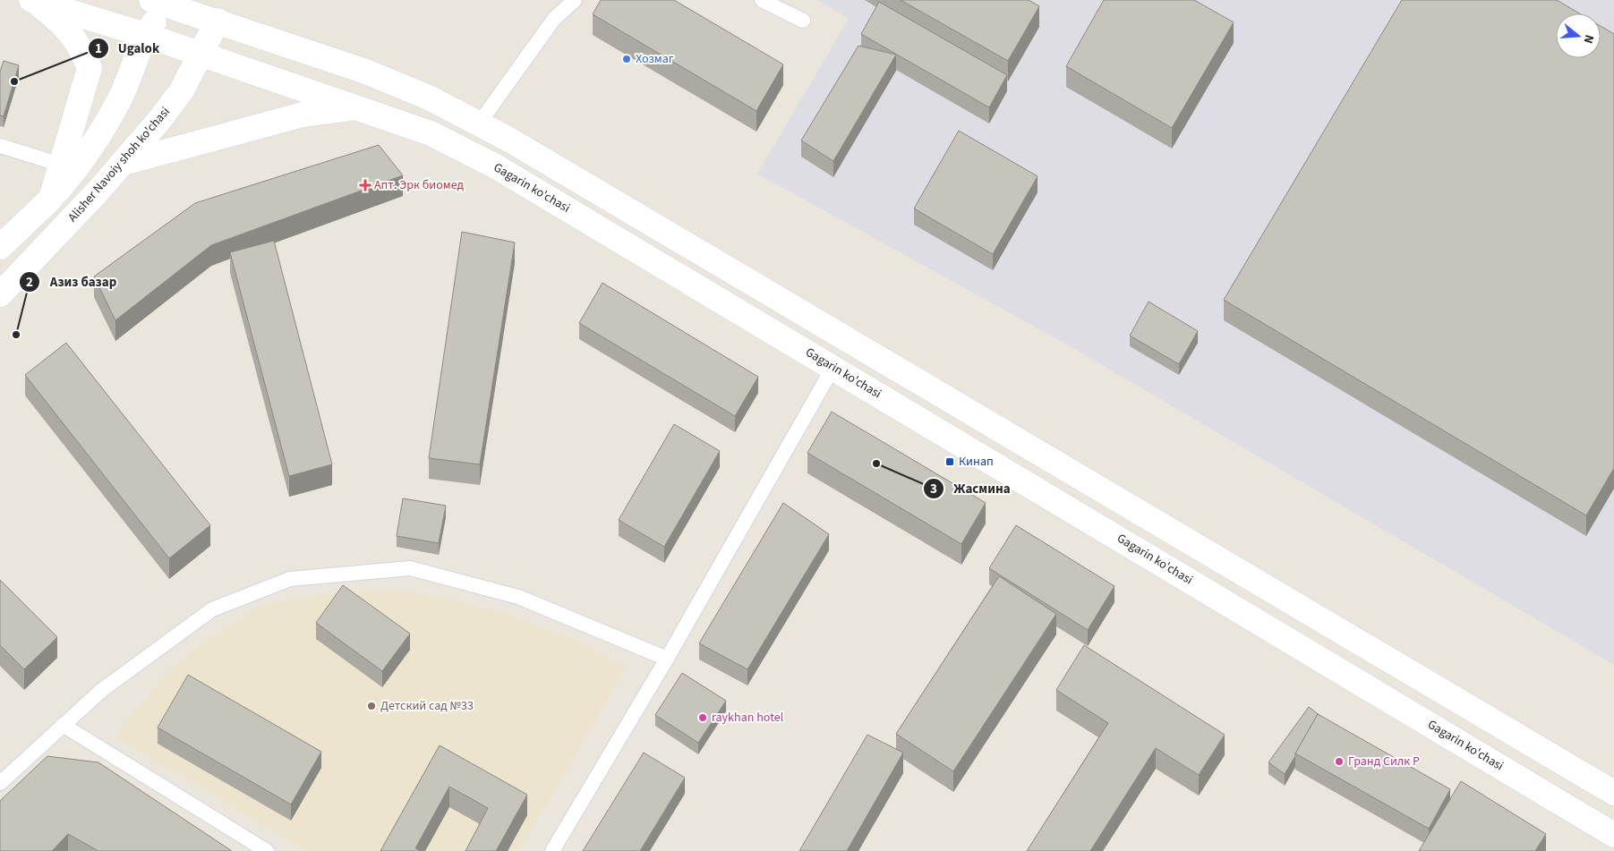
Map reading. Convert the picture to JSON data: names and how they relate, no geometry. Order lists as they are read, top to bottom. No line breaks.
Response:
{"streets":{"main road":["Alisher Navoiy shoh ko'chasi","Gagarin ko'chasi"]},"crossings":[["Alisher Navoiy shoh ko'chasi","Gagarin ko'chasi"]],"places":{"other":["Хозмаг","Ugalok","Азиз базар","Жасмина","Детский сад №33","raykhan hotel","Гранд Силк Р"],"health":["Апт. Эрк биомед"],"transit":["Кинап"]},"north":"right"}
